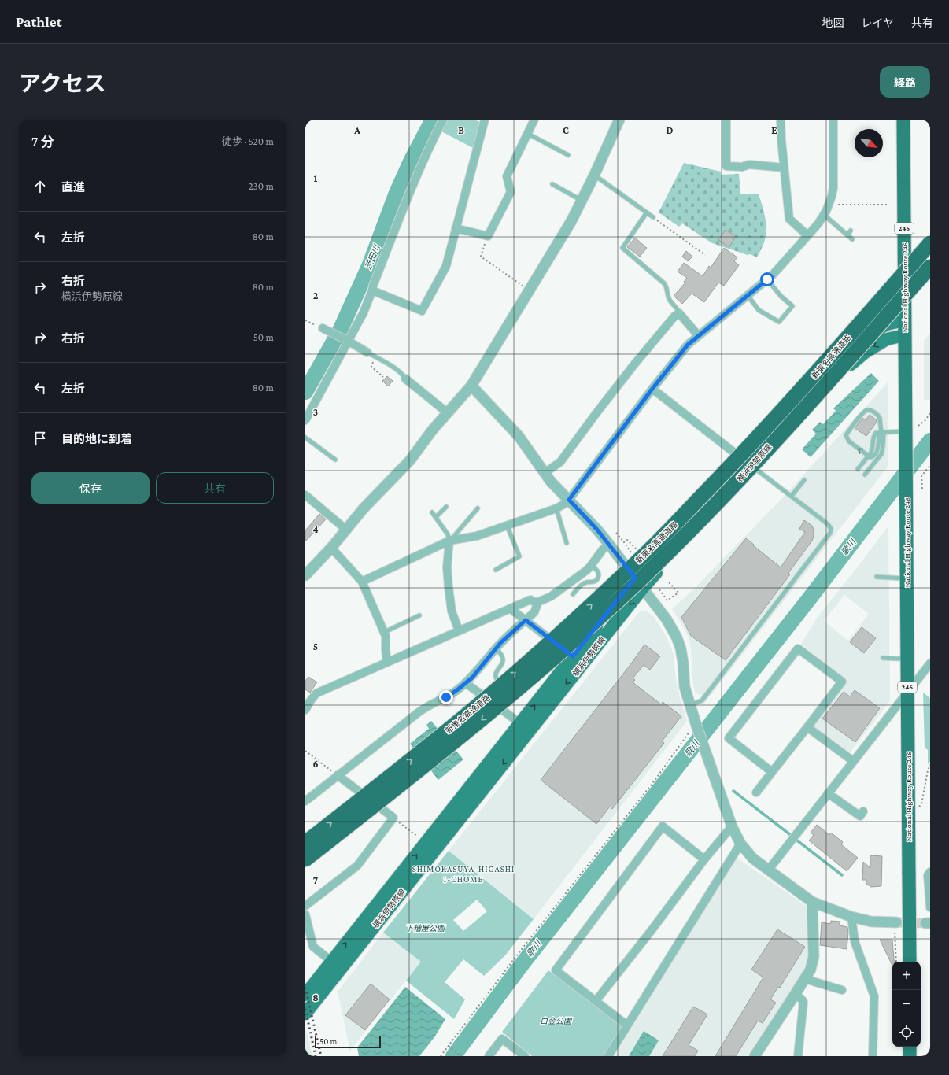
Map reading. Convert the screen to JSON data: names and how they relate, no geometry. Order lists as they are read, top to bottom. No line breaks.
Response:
{"streets":{"highway":["246","National Highway Route 246","新東名高速道路"],"main road":["横浜伊勢原線"]},"crossings":[["National Highway Route 246","横浜伊勢原線"]],"districts":["SHIMOKASUYA-HIGASHI 1-CHOME"],"water":["渋田川","歌川"],"parks":["下糟屋公園","白金公園"],"scale_bar":"50 m","north":"bottom right","page":{"header":"Pathlet","nav":["地図","レイヤ","共有"],"title":"アクセス","buttons":["経路",["保存","共有"]],"heading":["7 分","徒歩 · 520 m"],"list":[["直進","230 m"],["左折","80 m"],["右折","横浜伊勢原線","80 m"],["右折","50 m"],["左折","80 m"],"目的地に到着"],"map_buttons":["+","−"],"scale":"50 m"},"grid":{"columns":["A","B","C","D","E"],"rows":["1","2","3","4","5","6","7","8"]}}
